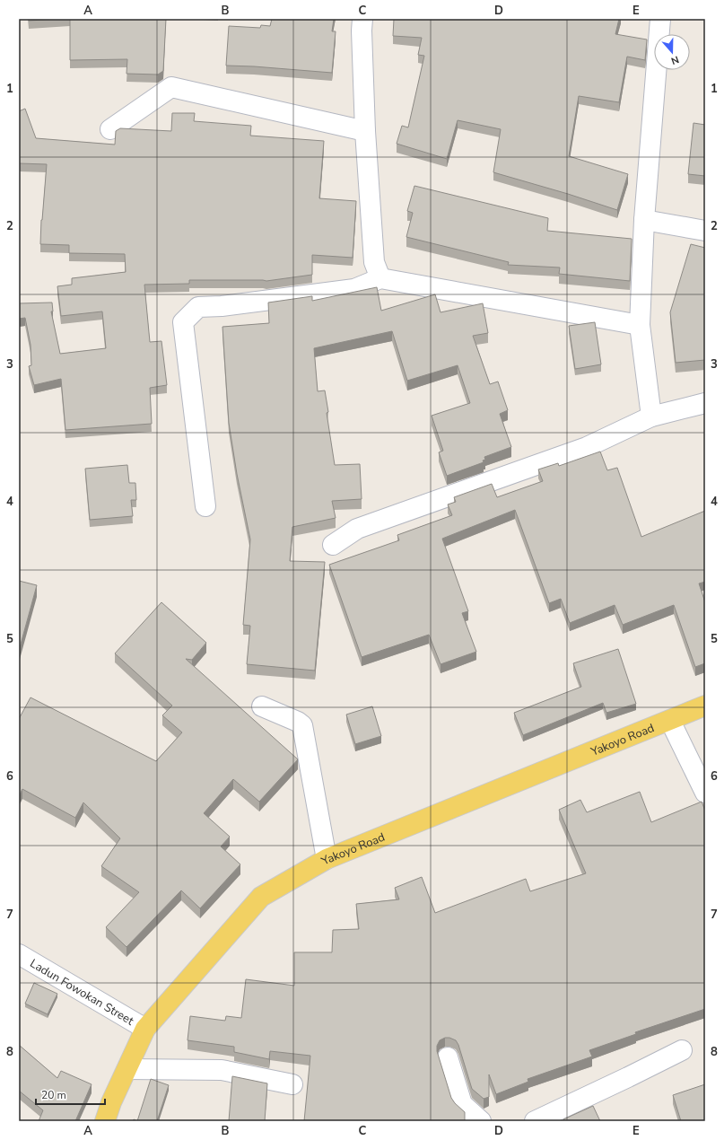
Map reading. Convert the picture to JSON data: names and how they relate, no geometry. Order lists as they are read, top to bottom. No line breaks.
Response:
{"streets":{"main road":["Yakoyo Road"],"street":["Ladun Fowokan Street"]},"crossings":[["Yakoyo Road","Ladun Fowokan Street"]],"scale_bar":"20 m","north":"bottom","grid":{"columns":["A","B","C","D","E"],"rows":["1","2","3","4","5","6","7","8"]}}
